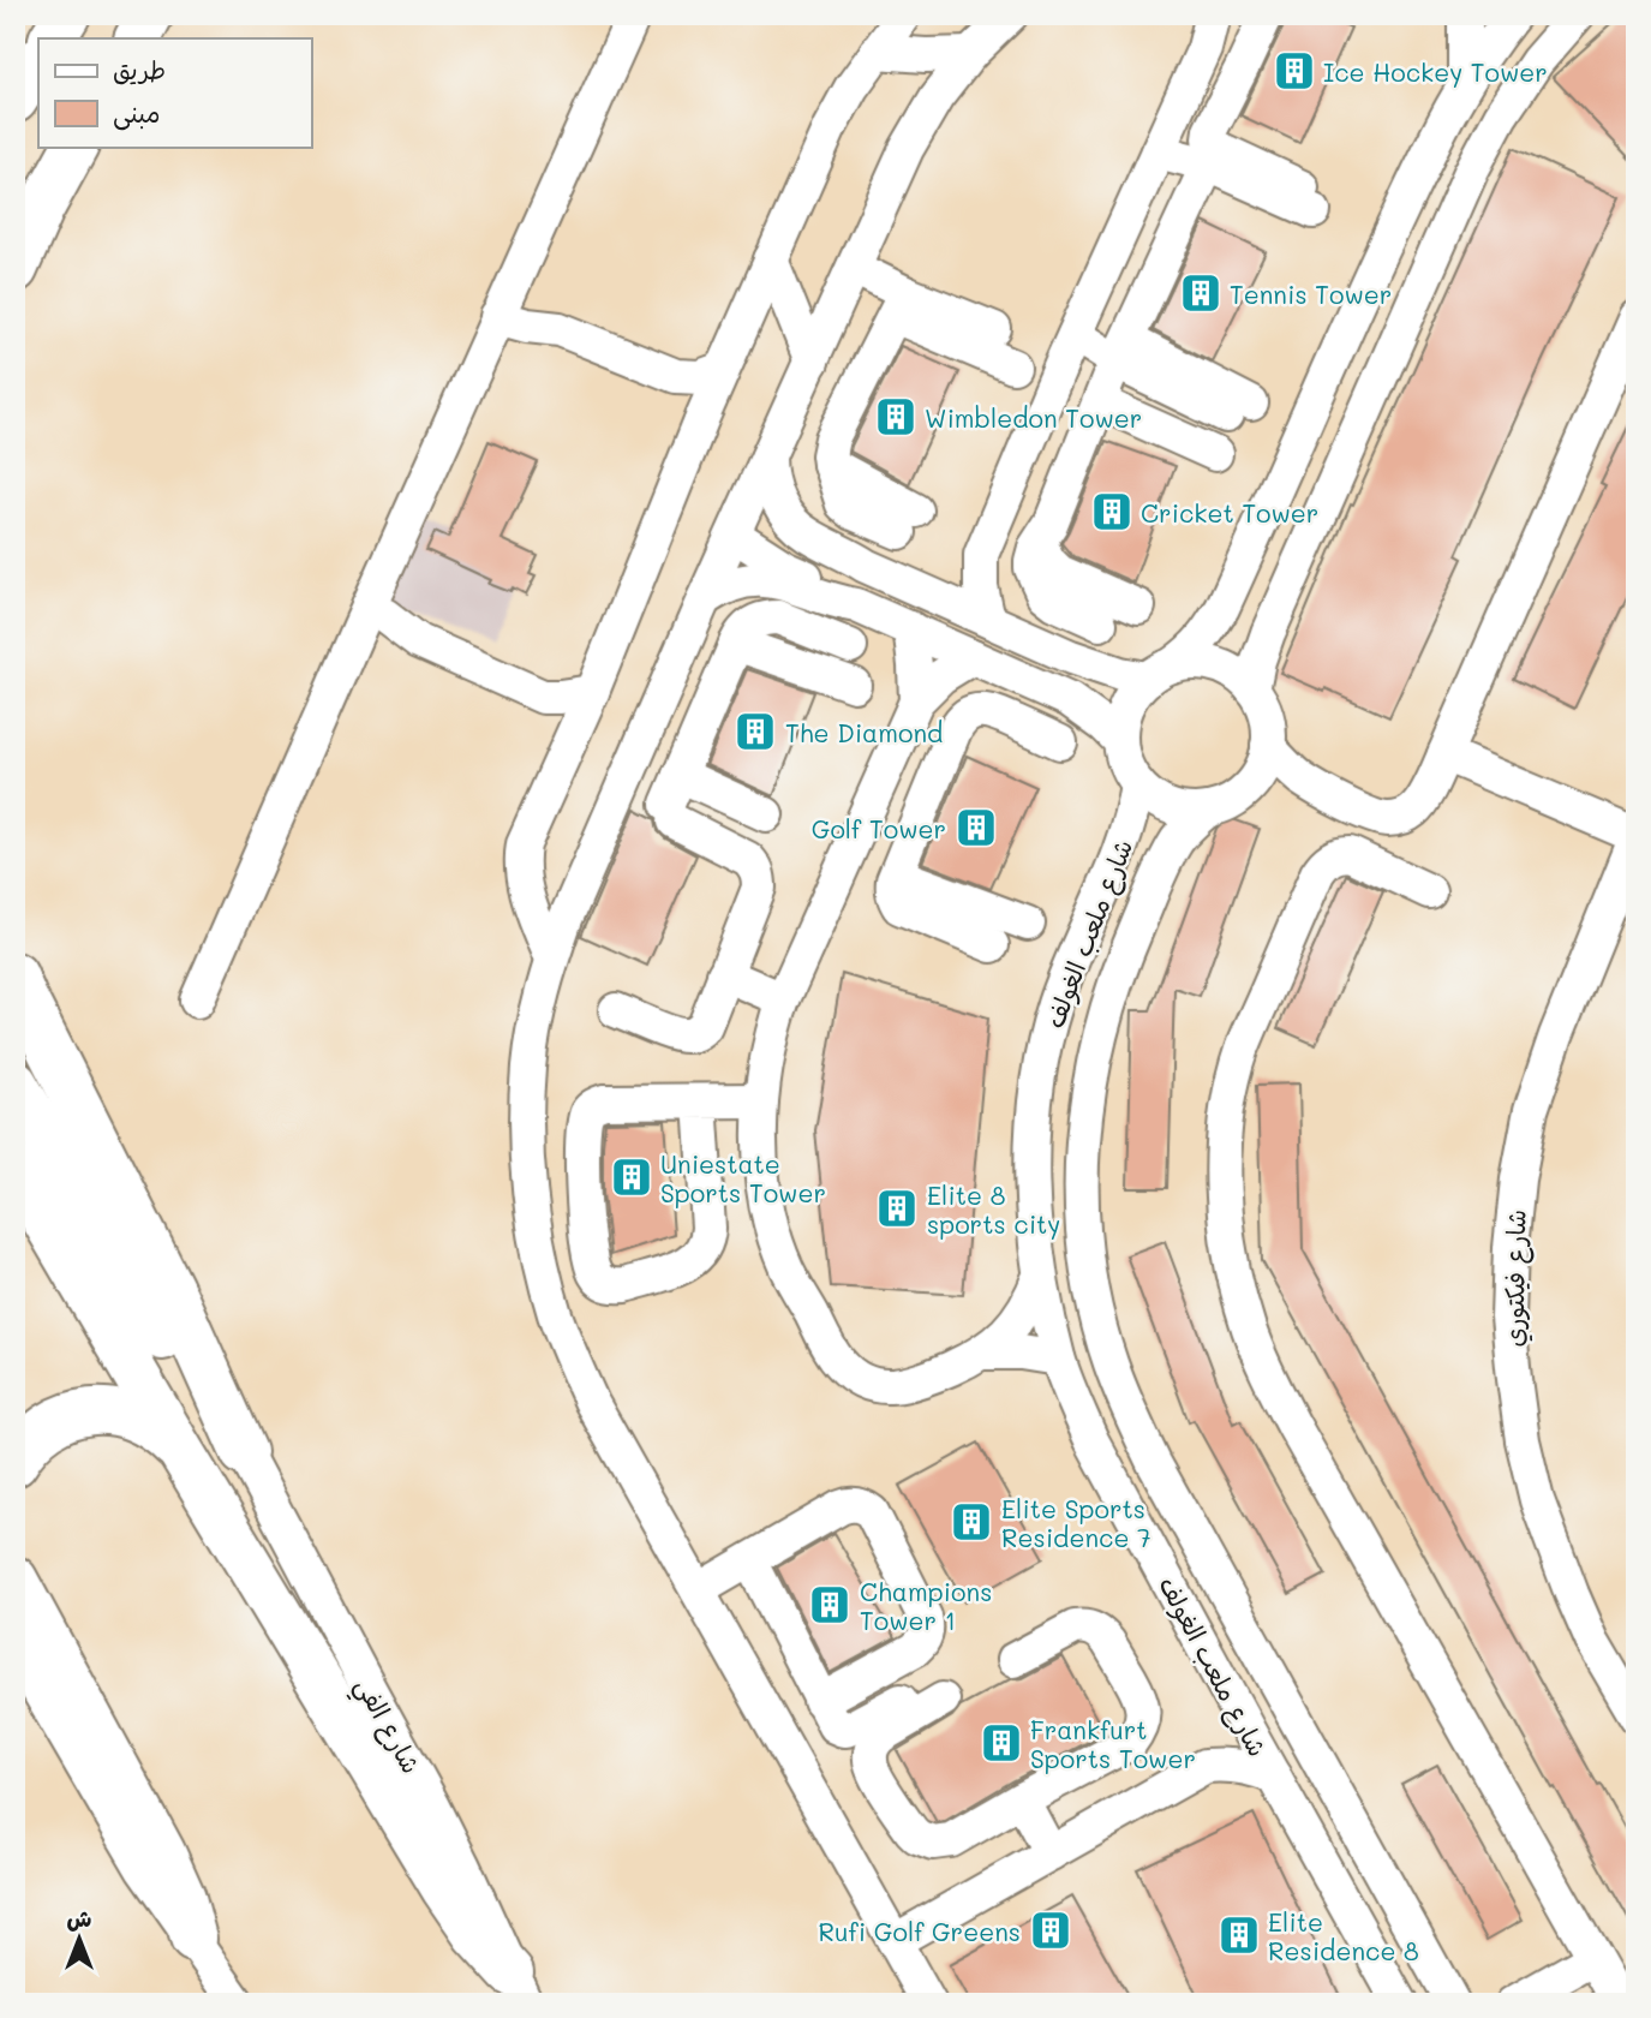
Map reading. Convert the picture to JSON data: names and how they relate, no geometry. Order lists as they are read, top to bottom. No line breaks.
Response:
{"streets":{"street":["شارع ملعب الغولف","شارع فيكتوري","شارع الفي"]},"places":{"building":["Ice Hockey Tower","Tennis Tower","Wimbledon Tower","Cricket Tower","The Diamond","Golf Tower","Uniestate Sports Tower","Elite 8 sports city","Elite Sports Residence 7","Champions Tower 1","Frankfurt Sports Tower","Rufi Golf Greens","Elite Residence 8"]},"legend":["طريق","مبنى"],"north":"top"}
